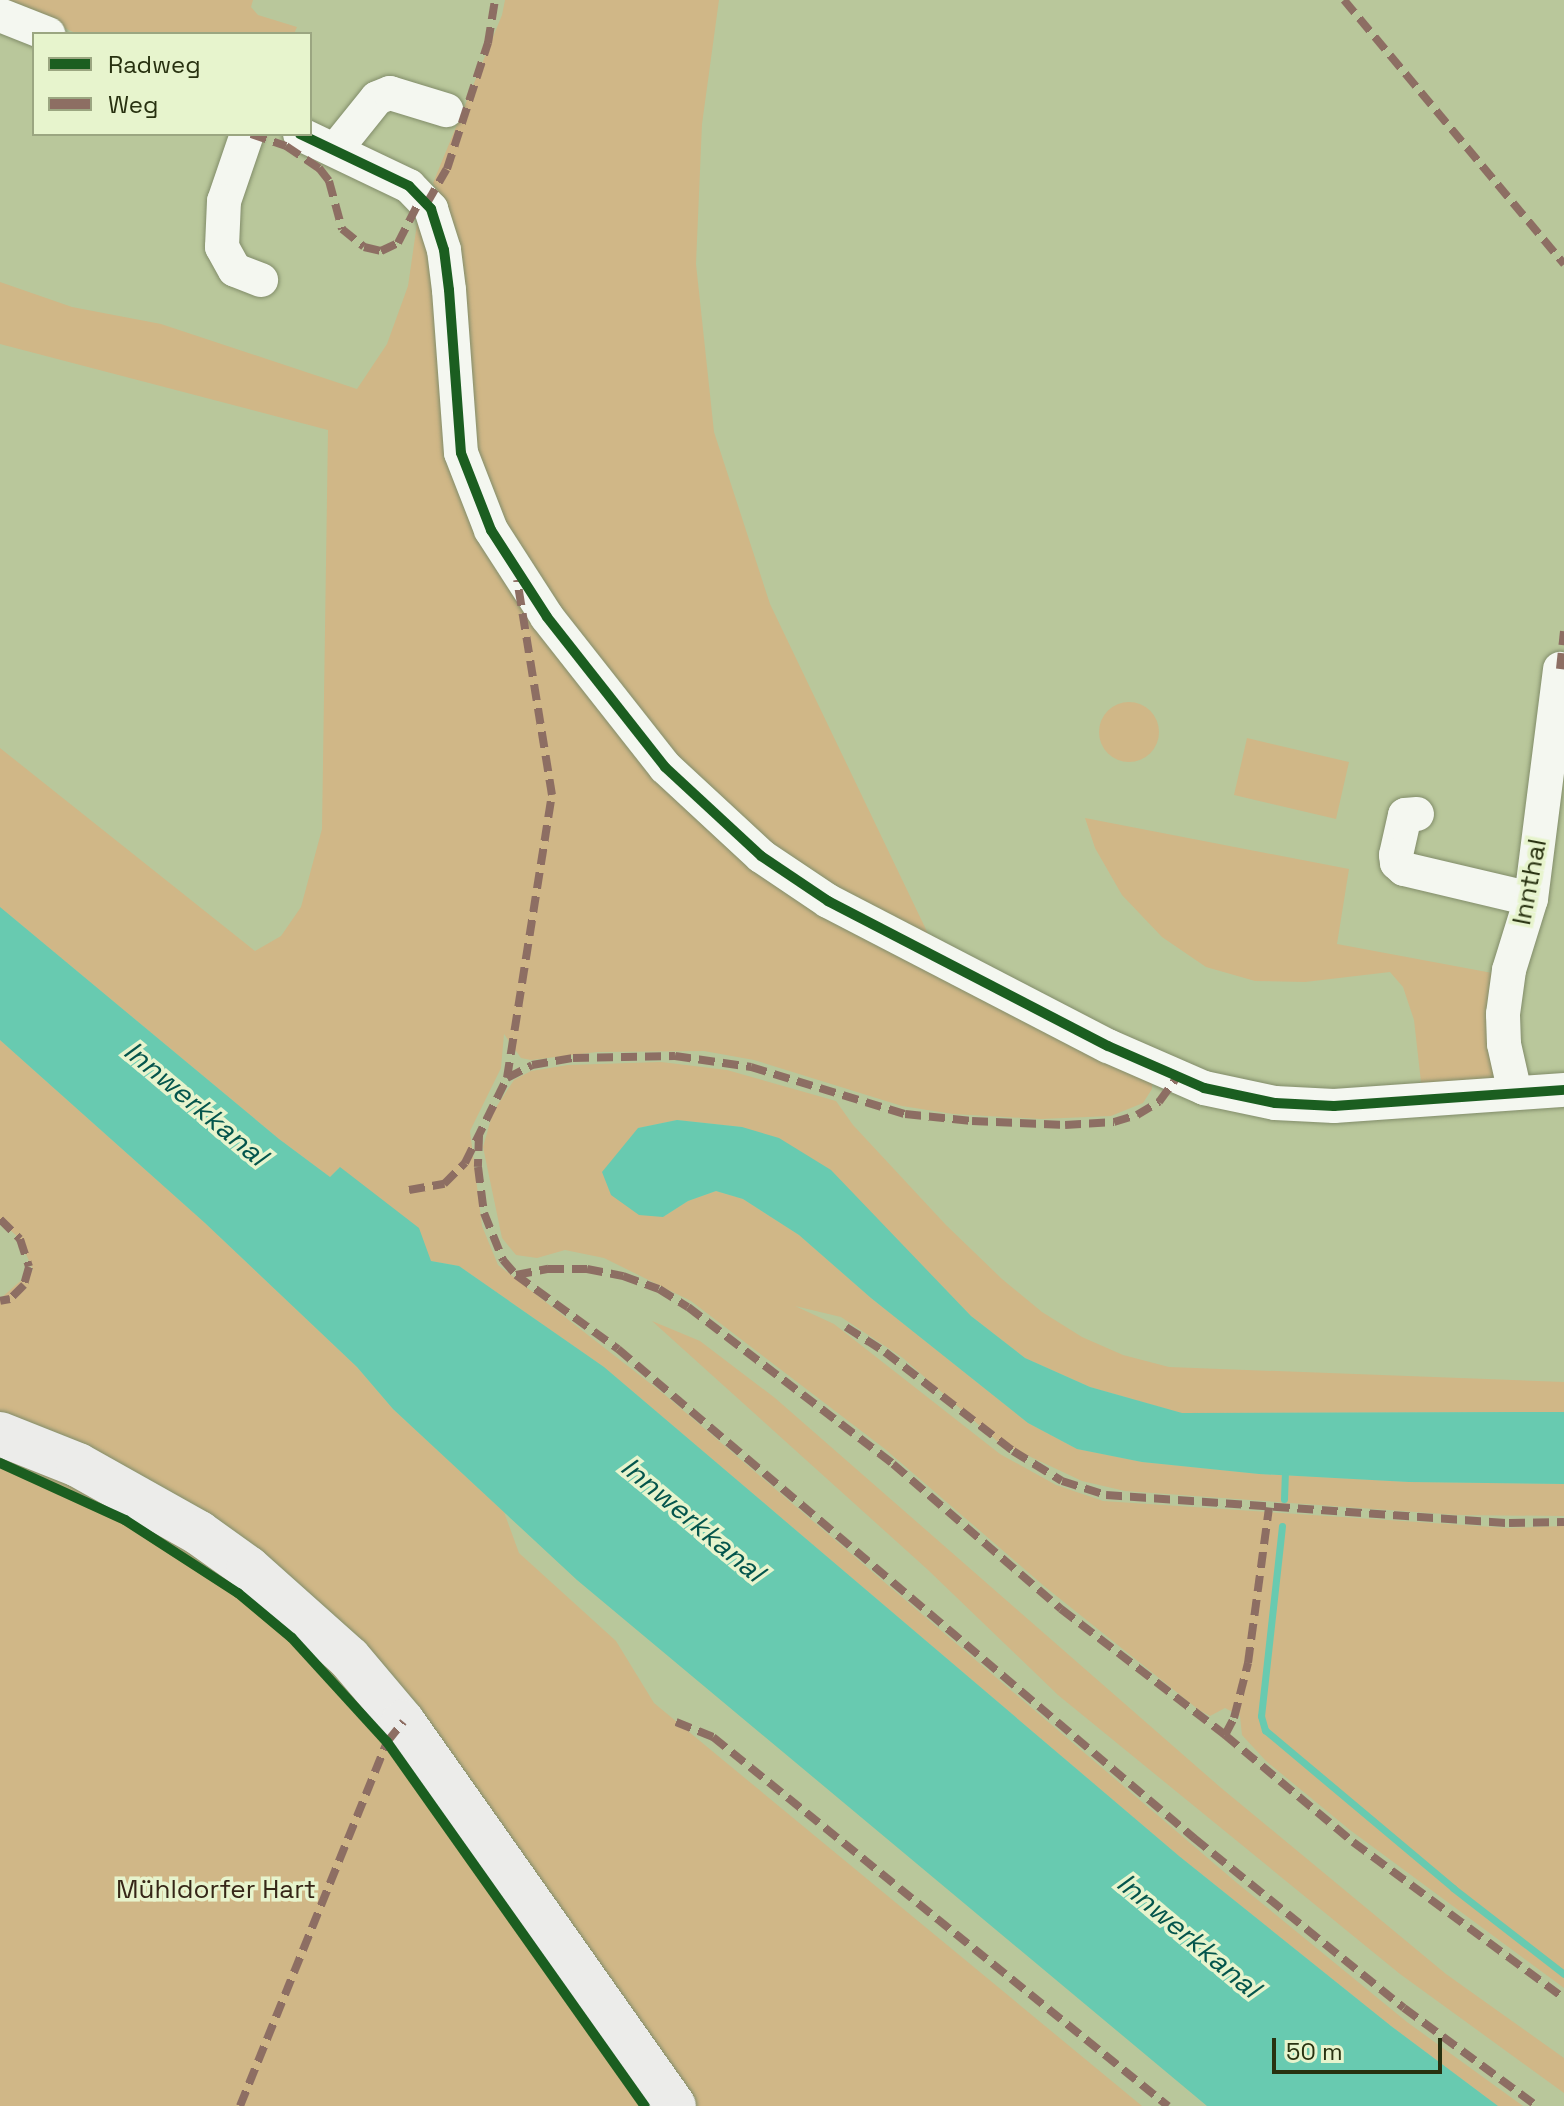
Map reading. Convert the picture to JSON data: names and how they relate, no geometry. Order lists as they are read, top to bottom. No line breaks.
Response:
{"streets":{"street":["Innthal"]},"water":["Innwerkkanal"],"parks":["Mühldorfer Hart"],"legend":["Radweg","Weg"],"scale_bar":"50 m"}
